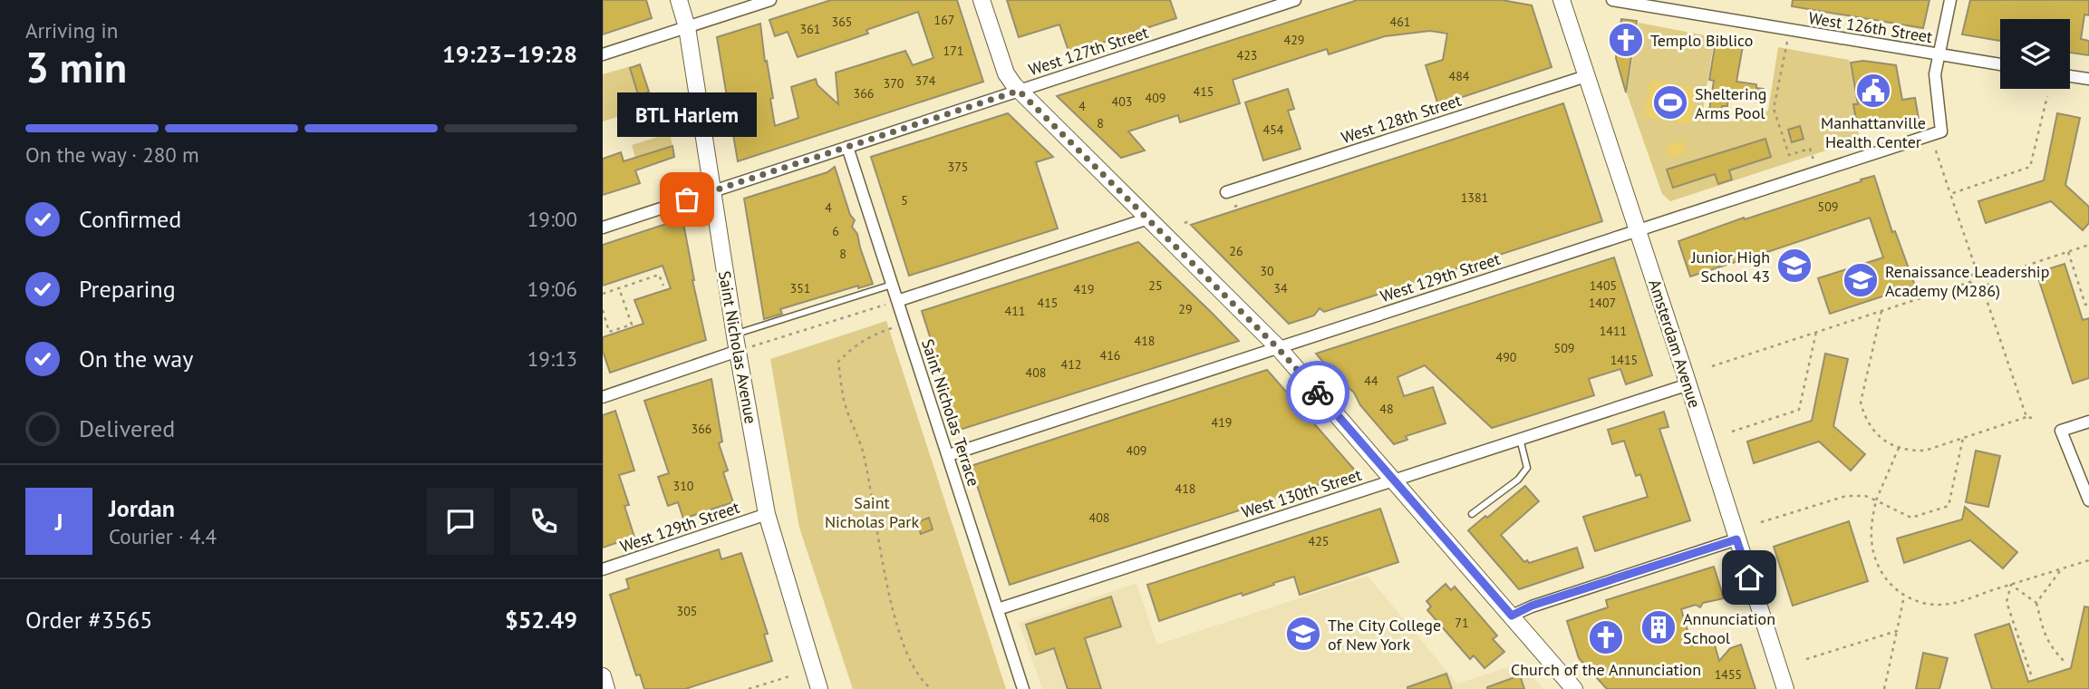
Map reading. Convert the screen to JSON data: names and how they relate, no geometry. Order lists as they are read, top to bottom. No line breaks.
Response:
{"streets":{"main road":["Amsterdam Avenue","Saint Nicholas Avenue"],"street":["West 126th Street","West 127th Street","West 128th Street","West 129th Street","Saint Nicholas Terrace","West 130th Street"]},"crossings":[["West 126th Street","West 129th Street"],["West 127th Street","Saint Nicholas Avenue"],["West 127th Street","Saint Nicholas Terrace"],["West 128th Street","Amsterdam Avenue"],["West 129th Street","Amsterdam Avenue"],["West 129th Street","Saint Nicholas Avenue"],["West 129th Street","Saint Nicholas Terrace"],["Amsterdam Avenue","West 130th Street"],["Saint Nicholas Terrace","West 130th Street"]],"parks":["Saint Nicholas Park"],"places":{"church":["Templo Biblico","Church of the Annunciation"],"public building":["Manhattanville Health Center"],"sports":["Sheltering Arms Pool"],"other":["BTL Harlem"],"school or university":["Junior High School 43","Renaissance Leadership Academy (M286)","The City College of New York"],"building":["Annunciation School"]},"house_numbers":["167","365","461","361","429","171","423","484","374","370","415","366","409","403","4","8","454","375","1381","5","509","4","6","26","8","30","25","1405","351","34","419","415","1407","29","411","1411","418","509","416","490","1415","412","408","44","48","419","366","409","310","418","408","425","305","71","1455"],"page":{"heading":["3 min","Arriving in","19:23–19:28"],"panel":["Jordan","Courier · 4.4","Order #3565","$52.49"],"bubble":"BTL Harlem","bar":"On the way · 280 m","list":[["Confirmed","19:00"],["Preparing","19:06"],["On the way","19:13"],"Delivered"],"round":"J"}}
